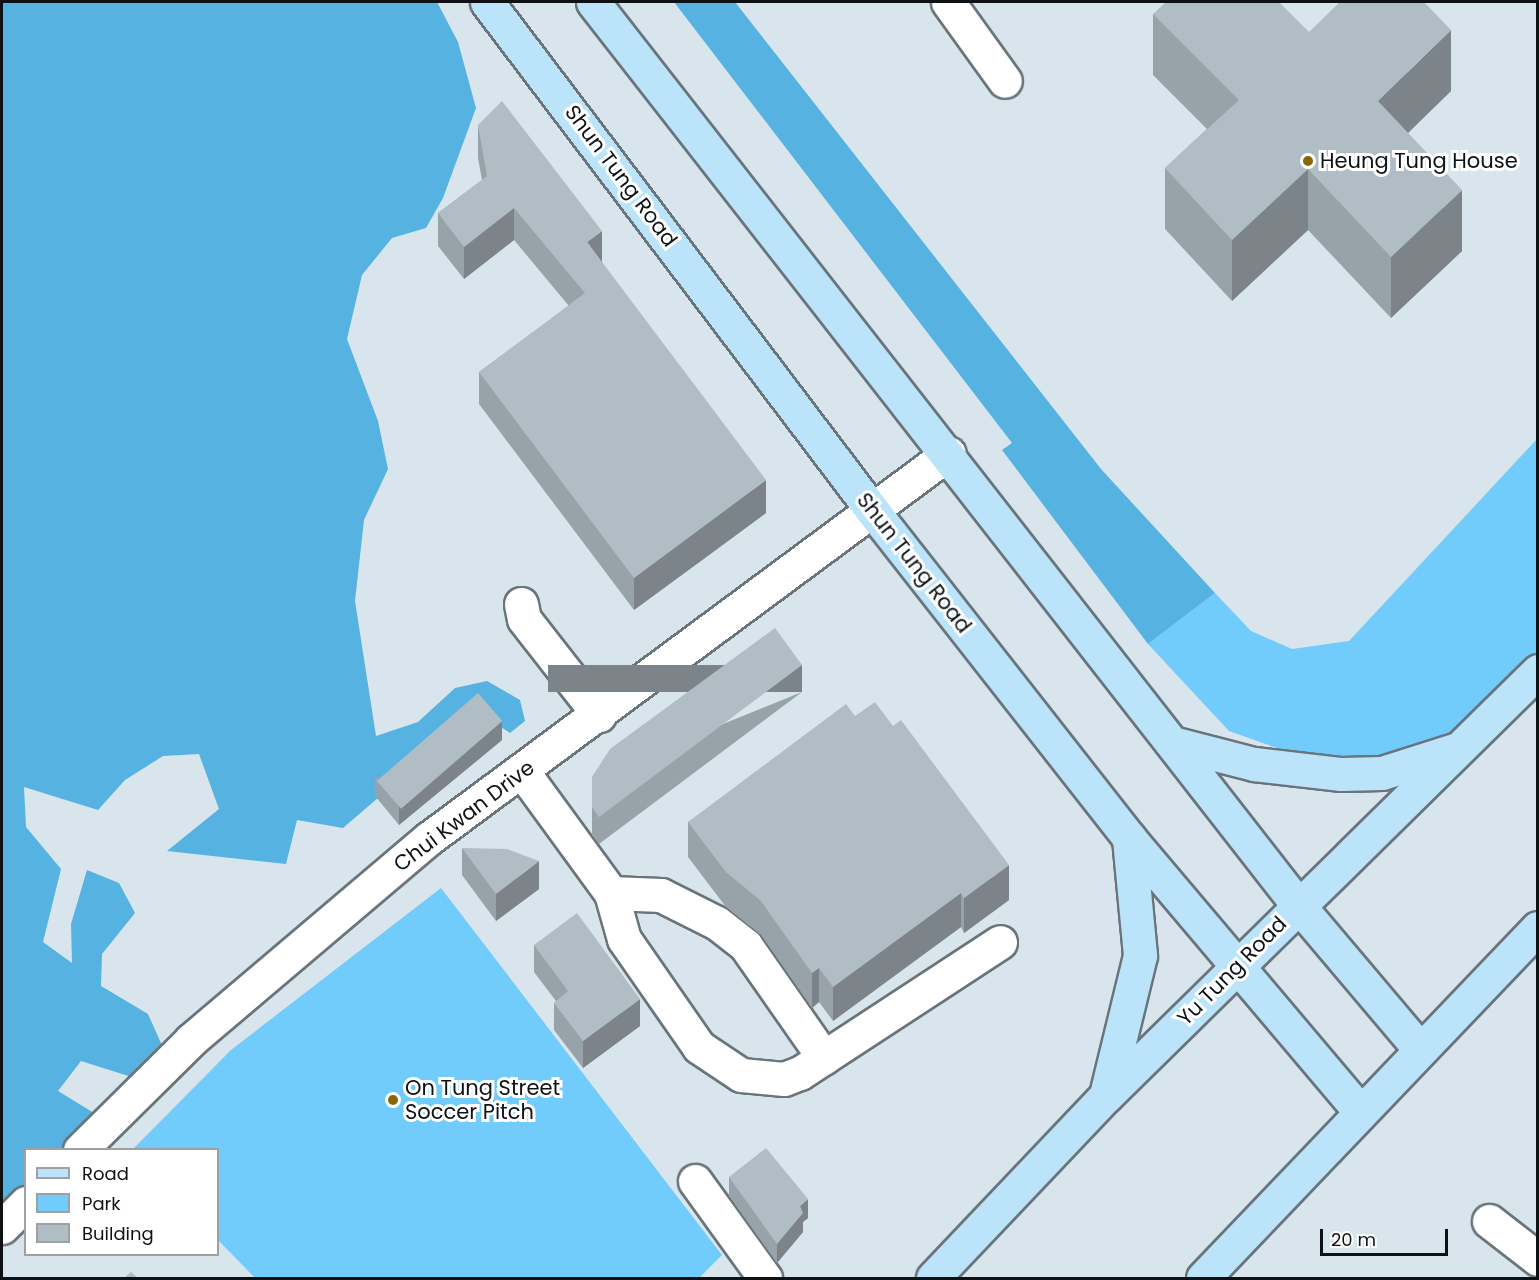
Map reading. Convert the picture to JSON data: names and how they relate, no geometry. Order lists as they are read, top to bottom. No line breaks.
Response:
{"streets":{"main road":["Shun Tung Road","Yu Tung Road"],"street":["Chui Kwan Drive"]},"crossings":[["Shun Tung Road","Chui Kwan Drive"],["Shun Tung Road","Yu Tung Road"]],"places":["Heung Tung House","On Tung Street Soccer Pitch"],"legend":["Road","Park","Building"],"scale_bar":"20 m"}
